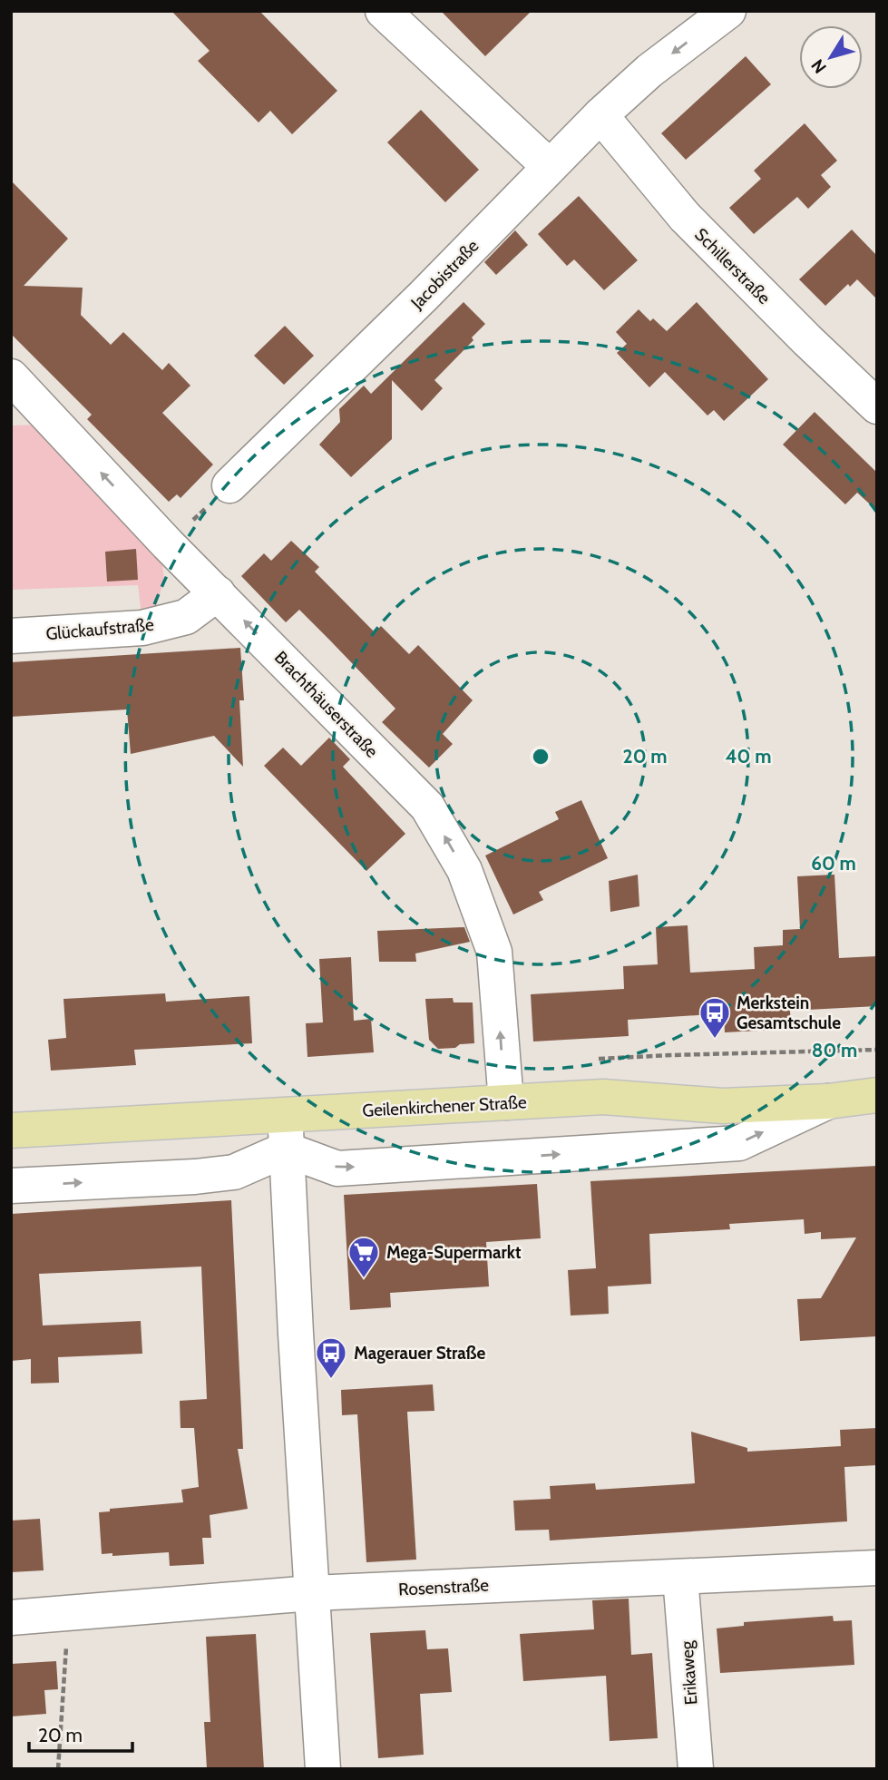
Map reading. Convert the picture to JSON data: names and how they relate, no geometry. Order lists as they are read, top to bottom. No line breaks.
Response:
{"streets":{"main road":["Geilenkirchener Straße"],"street":["Schillerstraße","Jacobistraße","Glückaufstraße","Brachthäuserstraße","Rosenstraße","Erikaweg"]},"crossings":[["Schillerstraße","Jacobistraße"],["Glückaufstraße","Brachthäuserstraße"],["Brachthäuserstraße","Geilenkirchener Straße"],["Rosenstraße","Erikaweg"]],"one_way":["Brachthäuserstraße"],"places":{"bus stop":["Merkstein Gesamtschule","Magerauer Straße"],"supermarket":["Mega-Supermarkt"]},"scale_bar":"20 m","north":"bottom left","rings":["20 m","40 m","60 m","80 m"]}
